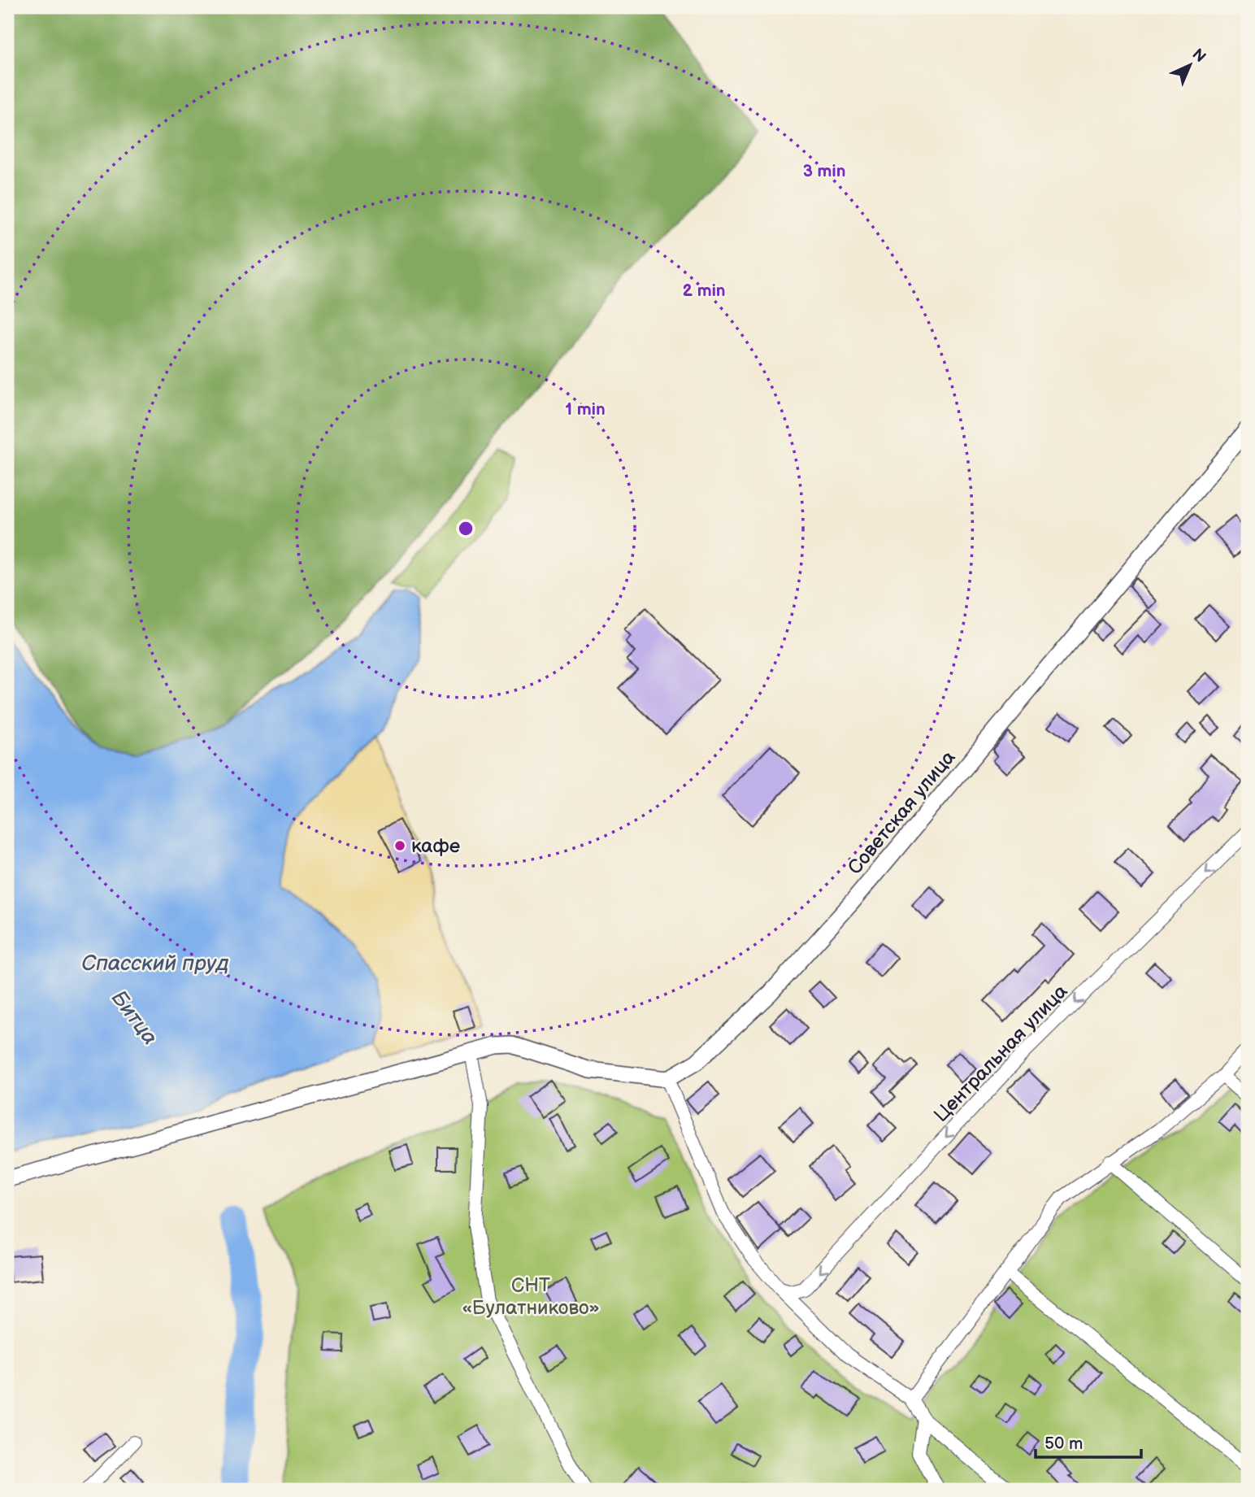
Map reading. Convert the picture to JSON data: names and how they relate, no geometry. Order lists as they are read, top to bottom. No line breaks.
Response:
{"streets":{"street":["Советская улица","Центральная улица"]},"one_way":["Центральная улица"],"water":["Спасский пруд","Битца"],"parks":["СНТ «Булатниково»"],"places":["кафе"],"scale_bar":"50 m","north":"top right","rings":["3 min","2 min","1 min"]}
